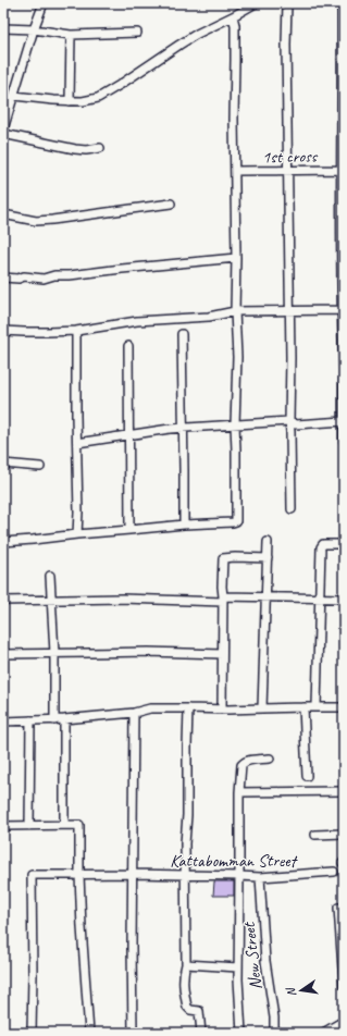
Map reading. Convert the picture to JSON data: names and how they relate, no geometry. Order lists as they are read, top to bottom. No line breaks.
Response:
{"streets":{"street":["1st cross","Kattabomman Street","New Street"]},"crossings":[["Kattabomman Street","New Street"]],"north":"left"}
